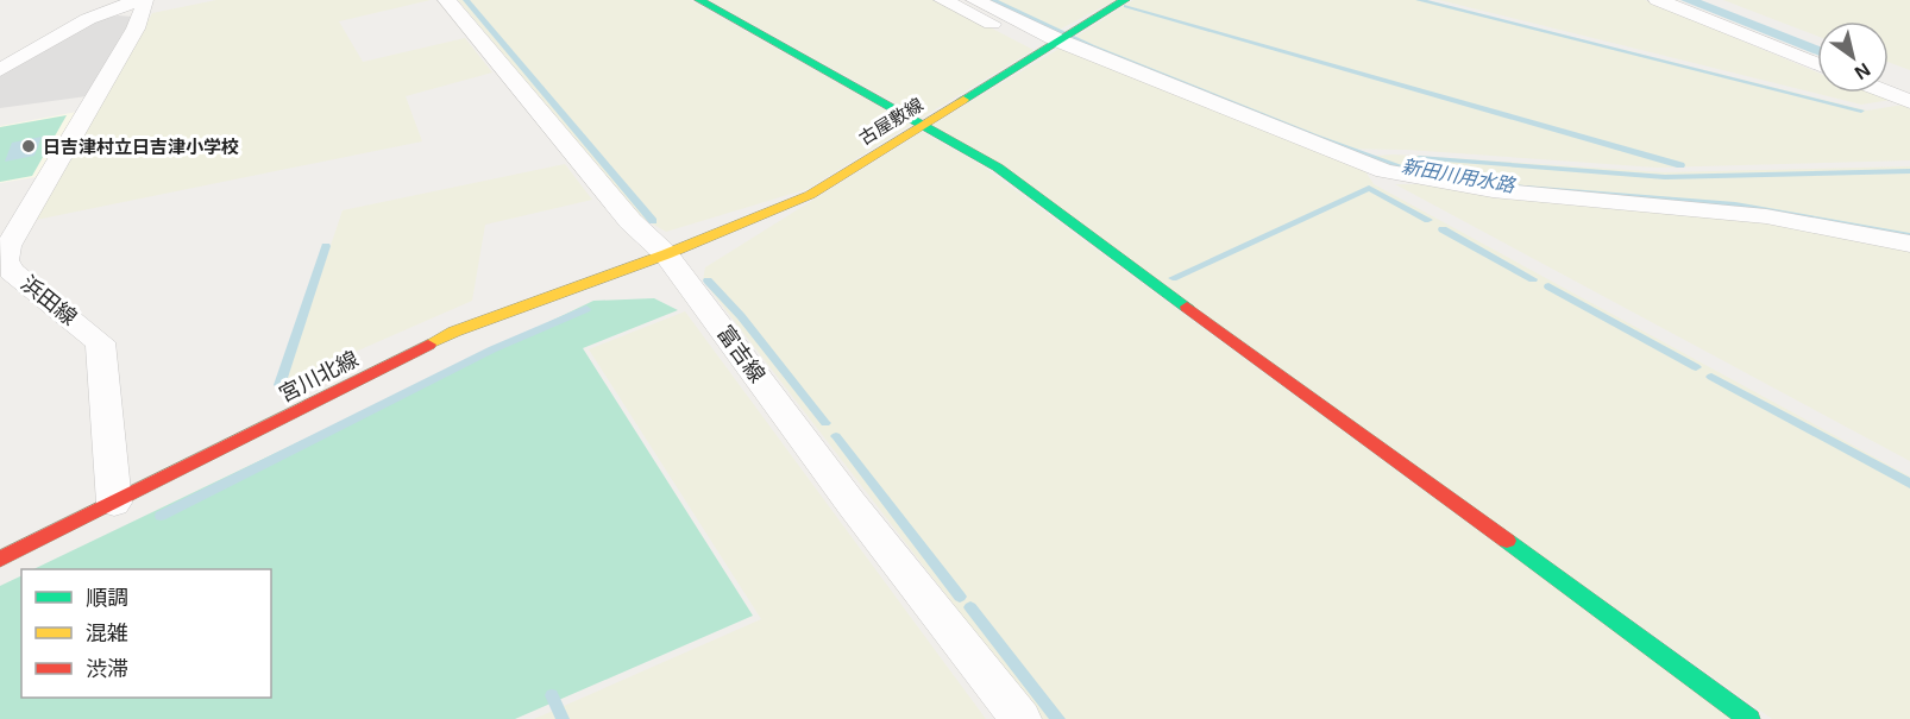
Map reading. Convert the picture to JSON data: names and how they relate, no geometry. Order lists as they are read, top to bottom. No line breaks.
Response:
{"streets":{"street":["古屋敷線","浜田線","富吉線","宮川北線"]},"crossings":[["古屋敷線","富吉線"],["古屋敷線","宮川北線"],["浜田線","宮川北線"],["富吉線","宮川北線"]],"water":["新田川用水路"],"places":["日吉津村立日吉津小学校"],"legend":["順調","混雑","渋滞"],"north":"bottom right"}
